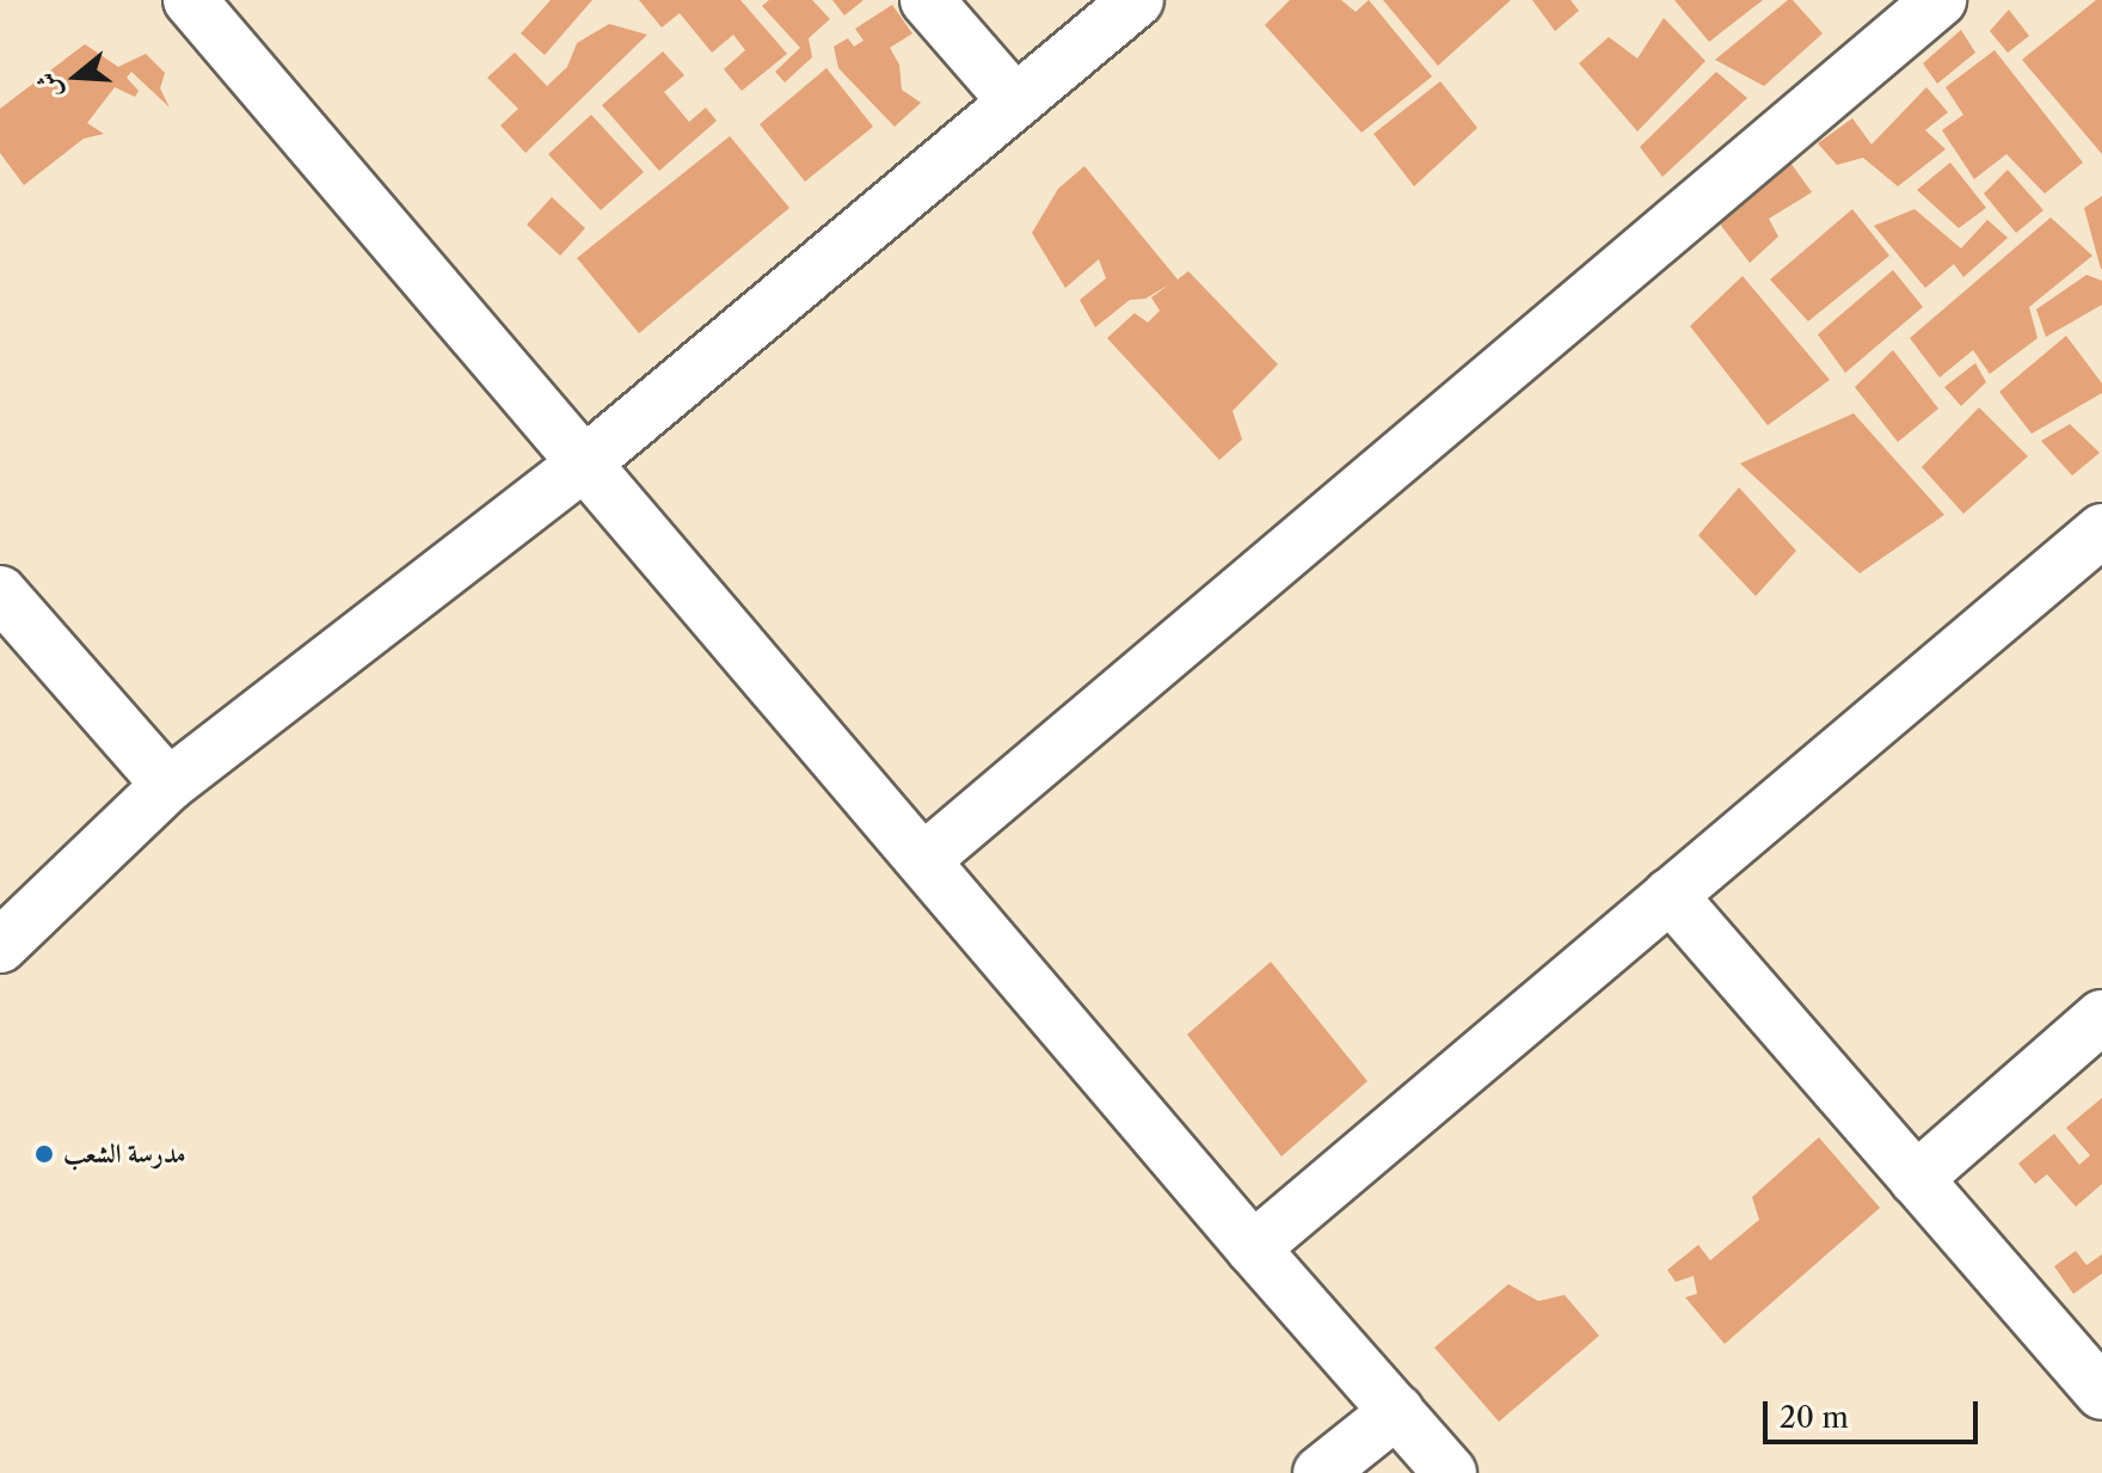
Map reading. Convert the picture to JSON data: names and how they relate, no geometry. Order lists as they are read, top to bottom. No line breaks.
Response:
{"places":["مدرسة الشعب"],"scale_bar":"20 m","north":"left"}
